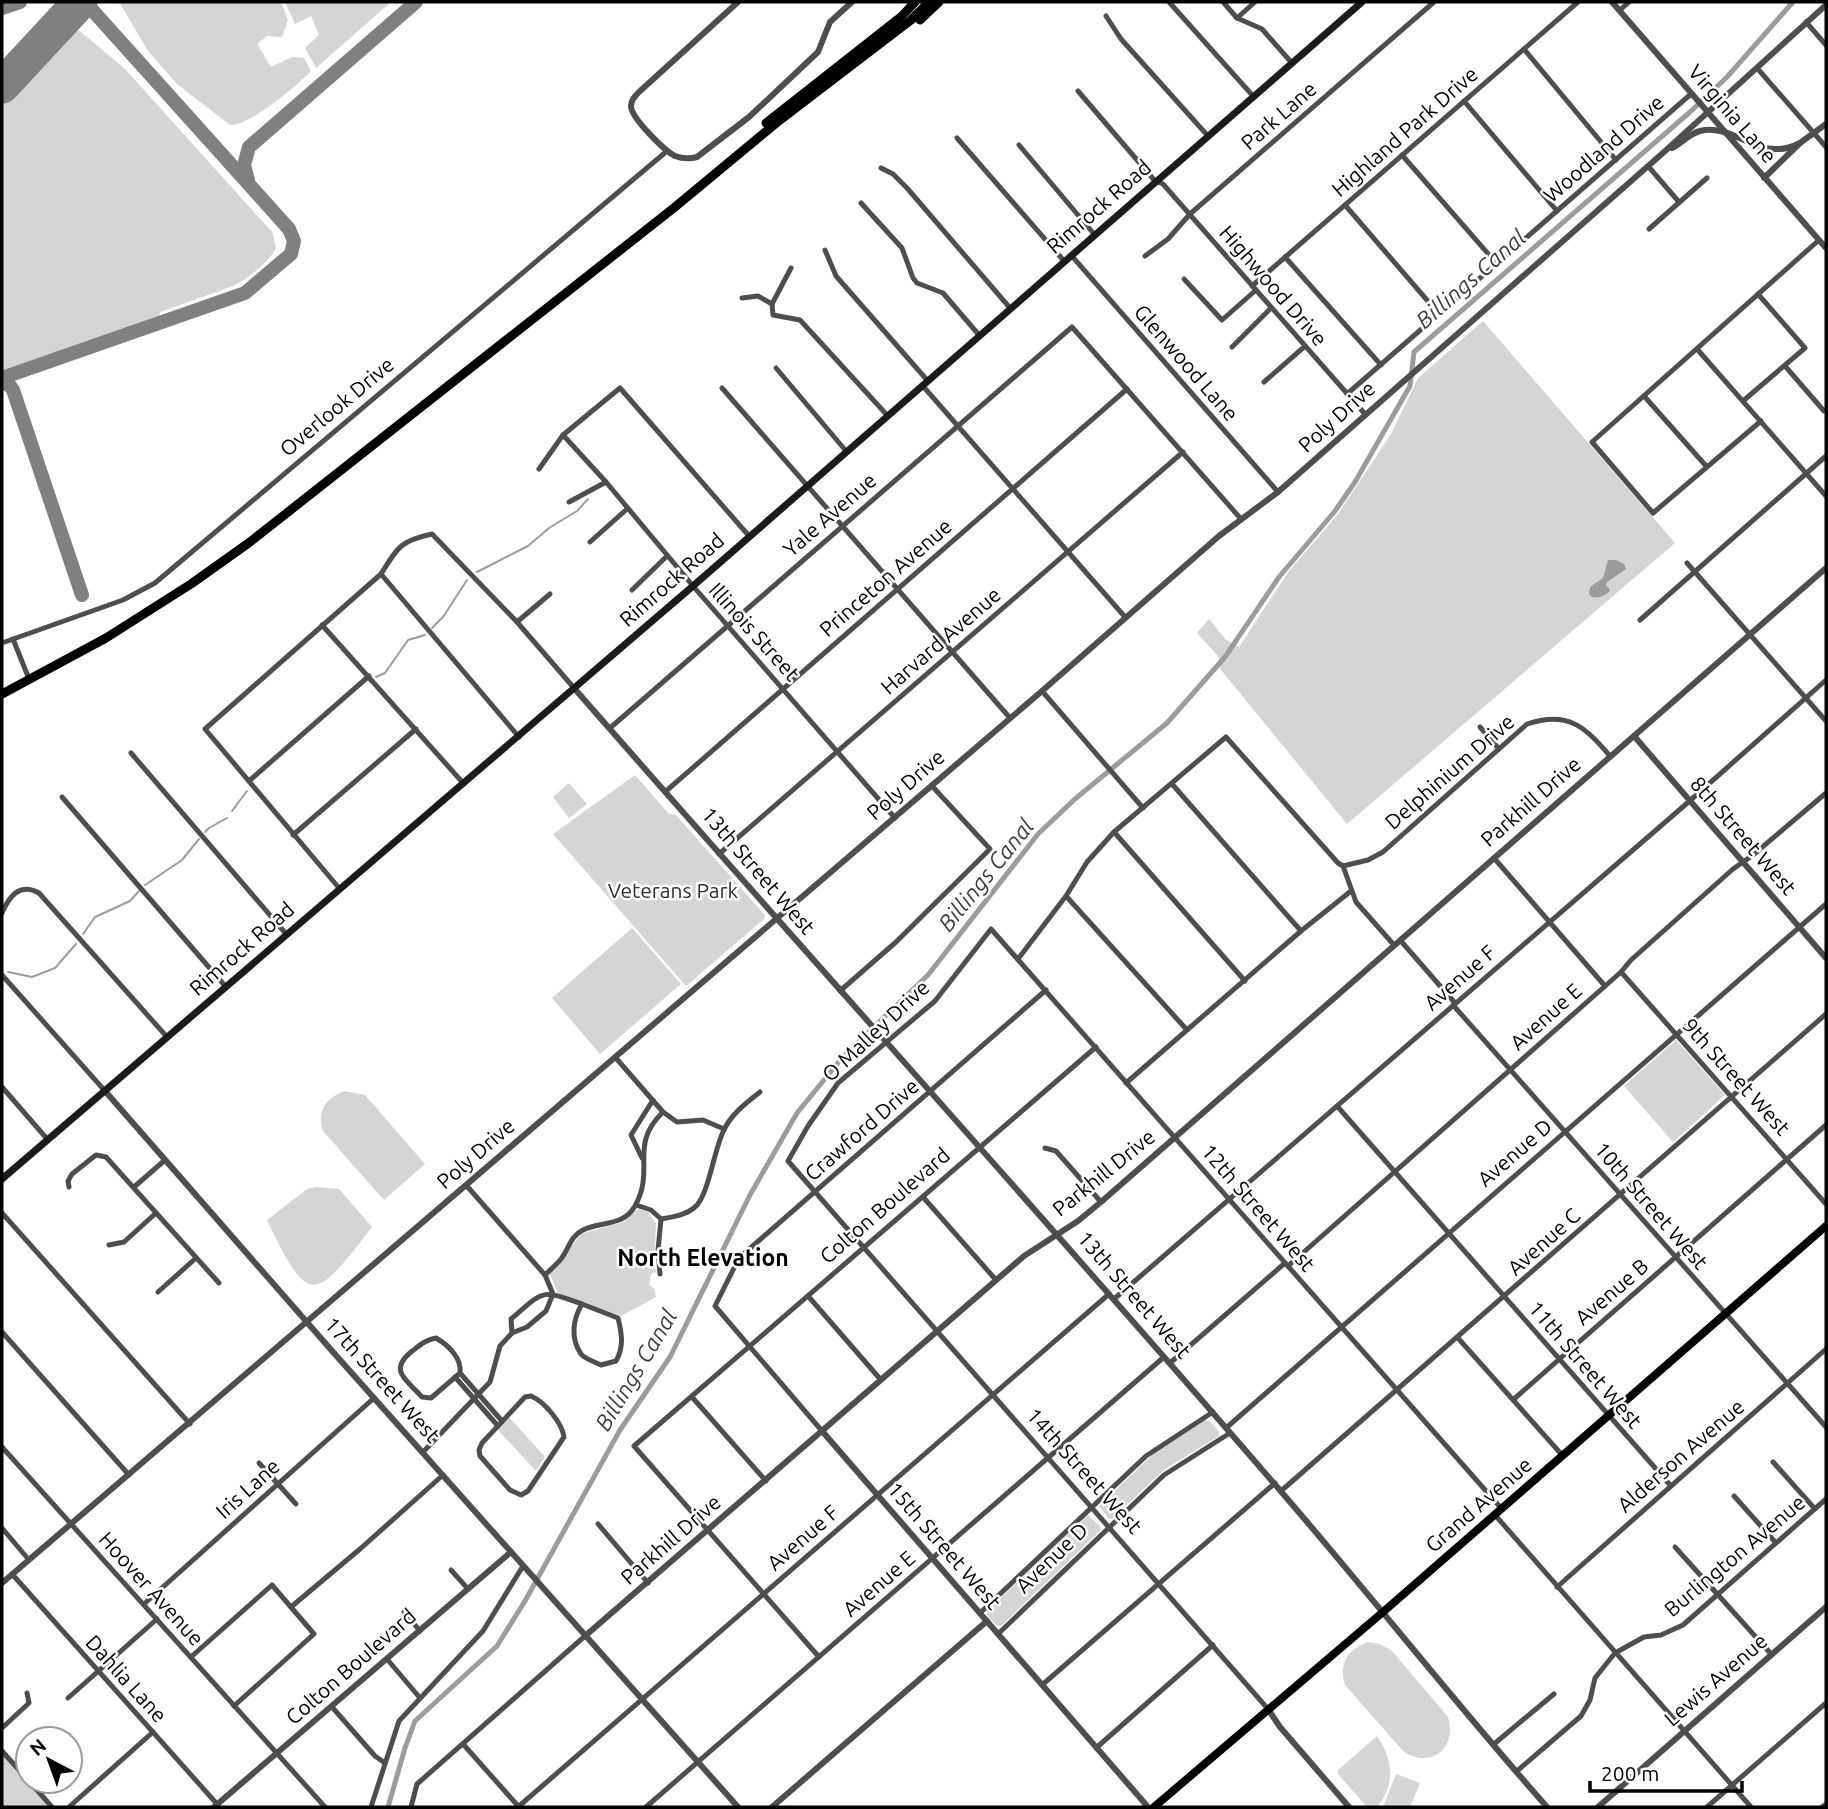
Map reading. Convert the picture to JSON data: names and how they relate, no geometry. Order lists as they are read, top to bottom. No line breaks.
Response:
{"streets":{"main road":["Rimrock Road","Grand Avenue"],"street":["Virginia Lane","Park Lane","Highland Park Drive","Woodland Drive","Highwood Drive","Glenwood Lane","Overlook Drive","Poly Drive","Yale Avenue","Princeton Avenue","Illinois Street","Harvard Avenue","Delphinium Drive","Parkhill Drive","8th Street West","13th Street West","Avenue F","Avenue E","O Malley Drive","9th Street West","Crawford Drive","Avenue D","Colton Boulevard","10th Street West","12th Street West","Avenue C","Avenue B","11th Street West","17th Street West","Alderson Avenue","14th Street West","Iris Lane","15th Street West","Burlington Avenue","Hoover Avenue","Dahlia Lane","Lewis Avenue"]},"crossings":[["Virginia Lane","Woodland Drive"],["Virginia Lane","Poly Drive"],["Park Lane","Highwood Drive"],["Highland Park Drive","Highwood Drive"],["Woodland Drive","Highwood Drive"],["Rimrock Road","Highwood Drive"],["Rimrock Road","Glenwood Lane"],["Rimrock Road","Illinois Street"],["Rimrock Road","13th Street West"],["Rimrock Road","17th Street West"],["Highwood Drive","Poly Drive"],["Glenwood Lane","Poly Drive"],["Poly Drive","Illinois Street"],["Poly Drive","13th Street West"],["Poly Drive","17th Street West"],["Poly Drive","Hoover Avenue"],["Poly Drive","Dahlia Lane"],["Yale Avenue","Princeton Avenue"],["Yale Avenue","Illinois Street"],["Yale Avenue","13th Street West"],["Princeton Avenue","Illinois Street"],["Princeton Avenue","13th Street West"],["Illinois Street","Harvard Avenue"],["Harvard Avenue","13th Street West"],["Delphinium Drive","Parkhill Drive"],["Delphinium Drive","10th Street West"],["Parkhill Drive","8th Street West"],["Parkhill Drive","13th Street West"],["Parkhill Drive","Colton Boulevard"],["Parkhill Drive","10th Street West"],["Parkhill Drive","12th Street West"],["Parkhill Drive","17th Street West"],["Parkhill Drive","14th Street West"],["Parkhill Drive","15th Street West"],["8th Street West","Avenue F"],["8th Street West","Avenue E"],["8th Street West","Avenue D"],["13th Street West","Avenue F"],["13th Street West","Avenue E"],["13th Street West","O Malley Drive"],["13th Street West","Crawford Drive"],["13th Street West","Avenue D"],["13th Street West","Colton Boulevard"],["13th Street West","Avenue C"],["13th Street West","Grand Avenue"],["13th Street West","Burlington Avenue"],["Avenue F","10th Street West"],["Avenue F","12th Street West"],["Avenue F","11th Street West"],["Avenue F","17th Street West"],["Avenue F","14th Street West"],["Avenue F","15th Street West"],["Avenue E","9th Street West"],["Avenue E","10th Street West"],["Avenue E","12th Street West"],["Avenue E","11th Street West"],["Avenue E","17th Street West"],["Avenue E","14th Street West"],["Avenue E","15th Street West"],["O Malley Drive","12th Street West"],["O Malley Drive","14th Street West"],["9th Street West","Avenue D"],["9th Street West","Avenue C"],["9th Street West","Avenue B"],["Crawford Drive","12th Street West"],["Crawford Drive","14th Street West"],["Crawford Drive","15th Street West"],["Avenue D","10th Street West"],["Avenue D","12th Street West"],["Avenue D","11th Street West"],["Avenue D","14th Street West"],["Avenue D","15th Street West"],["Colton Boulevard","12th Street West"],["Colton Boulevard","17th Street West"],["Colton Boulevard","14th Street West"],["Colton Boulevard","15th Street West"],["Colton Boulevard","Hoover Avenue"],["Colton Boulevard","Dahlia Lane"],["10th Street West","Avenue C"],["10th Street West","Avenue B"],["10th Street West","Alderson Avenue"],["10th Street West","Grand Avenue"],["12th Street West","Avenue C"],["12th Street West","Grand Avenue"],["Avenue C","11th Street West"],["Avenue B","11th Street West"],["11th Street West","Alderson Avenue"],["11th Street West","Grand Avenue"],["17th Street West","Iris Lane"],["14th Street West","Grand Avenue"],["Iris Lane","Hoover Avenue"]],"districts":["North Elevation"],"water":["Billings Canal"],"parks":["Veterans Park"],"scale_bar":"200 m","north":"top left"}
